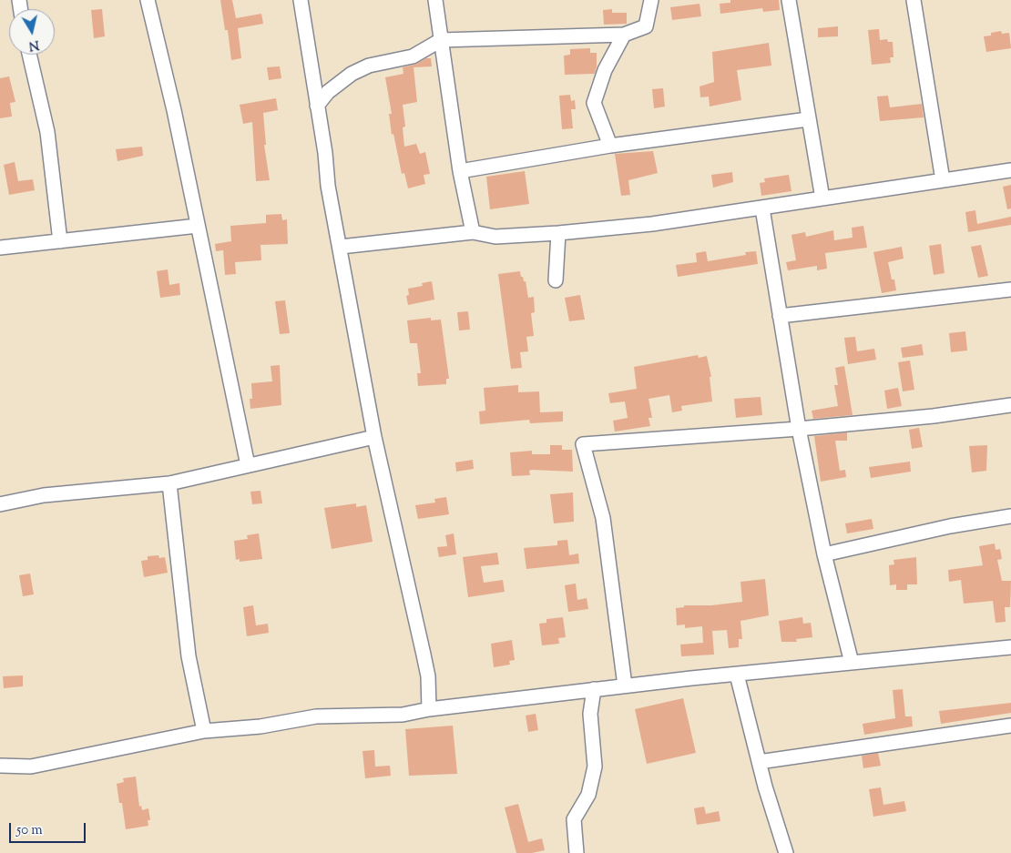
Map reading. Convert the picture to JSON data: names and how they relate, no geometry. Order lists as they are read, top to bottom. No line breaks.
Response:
{"scale_bar":"50 m","north":"bottom"}
